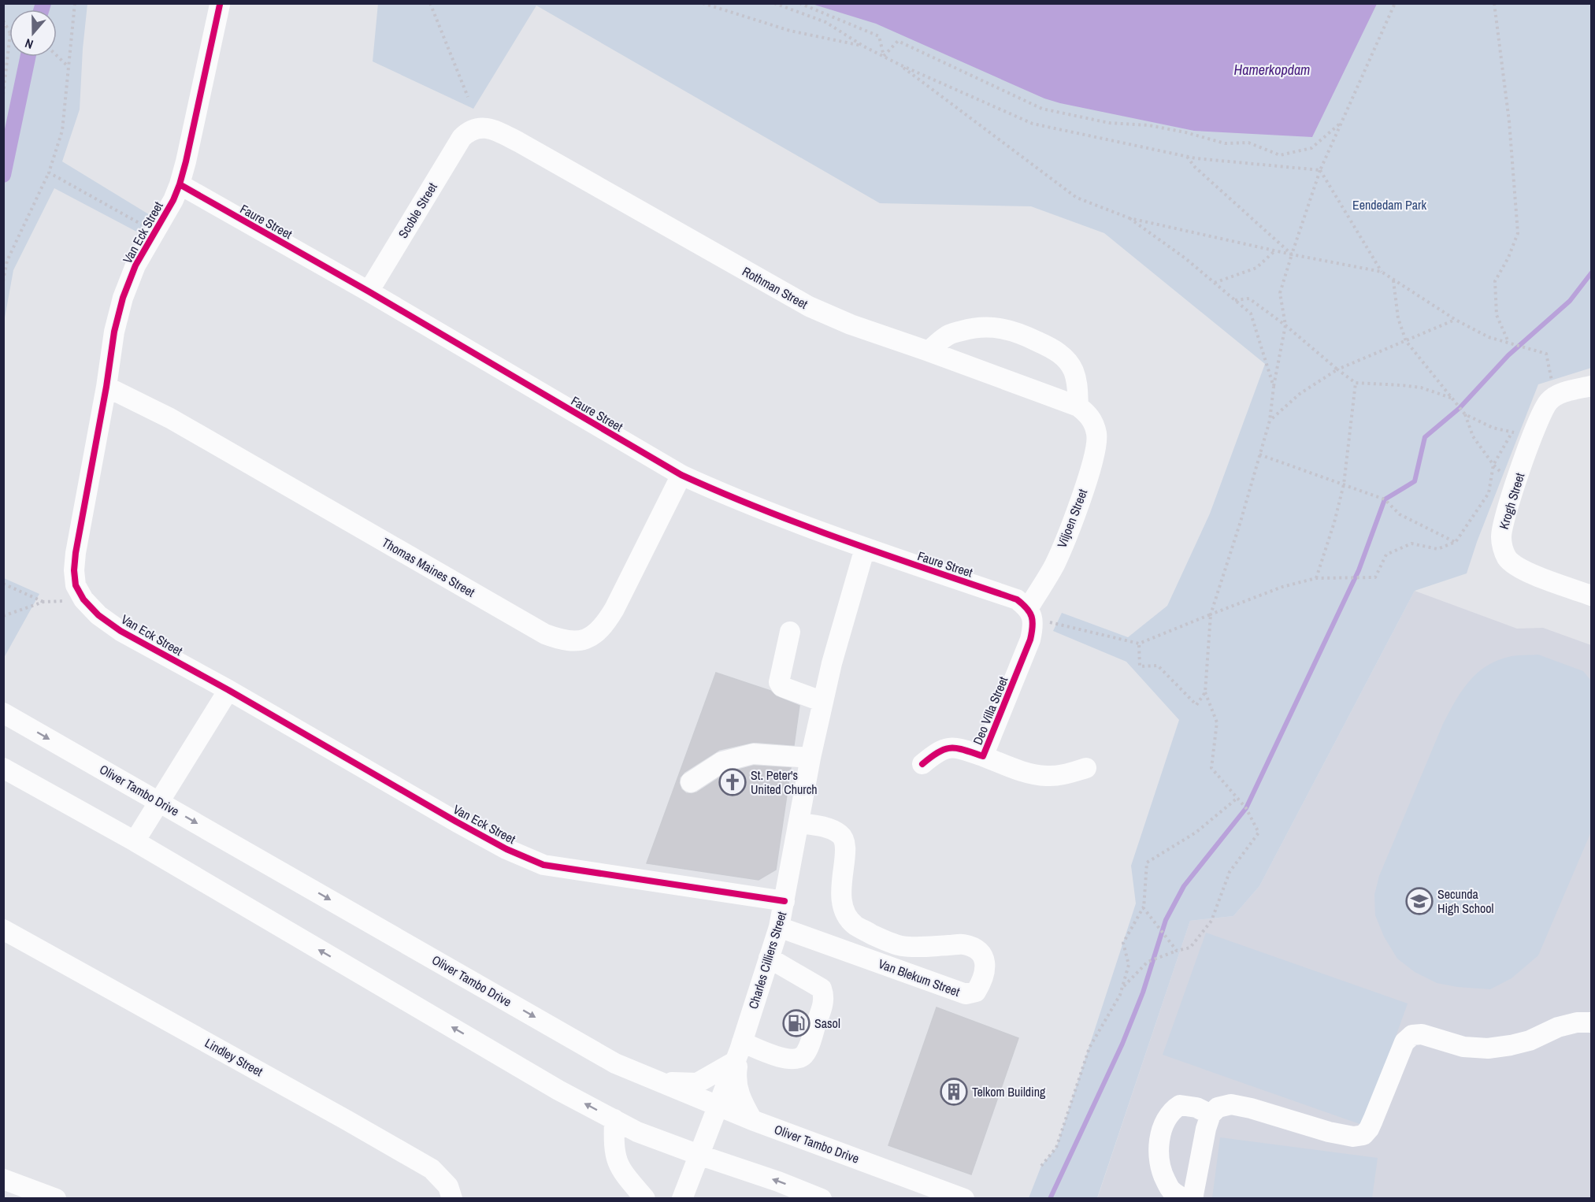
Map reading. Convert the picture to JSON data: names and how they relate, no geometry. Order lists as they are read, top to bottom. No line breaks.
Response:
{"streets":{"street":["Scoble Street","Faure Street","Van Eck Street","Rothman Street","Krogh Street","Viljoen Street","Thomas Maines Street","Deo Villa Street","Oliver Tambo Drive","Charles Cilliers Street","Van Blekum Street","Lindley Street"]},"crossings":[["Scoble Street","Faure Street"],["Scoble Street","Rothman Street"],["Faure Street","Van Eck Street"],["Faure Street","Viljoen Street"],["Faure Street","Thomas Maines Street"],["Faure Street","Deo Villa Street"],["Faure Street","Charles Cilliers Street"],["Van Eck Street","Thomas Maines Street"],["Van Eck Street","Charles Cilliers Street"],["Rothman Street","Viljoen Street"],["Viljoen Street","Deo Villa Street"],["Oliver Tambo Drive","Charles Cilliers Street"],["Charles Cilliers Street","Van Blekum Street"]],"water":["Hamerkopdam"],"parks":["Eendedam Park"],"places":{"church":["St. Peter's United Church"],"school or university":["Secunda High School"],"fuel station":["Sasol"],"building":["Telkom Building"]},"north":"bottom"}
